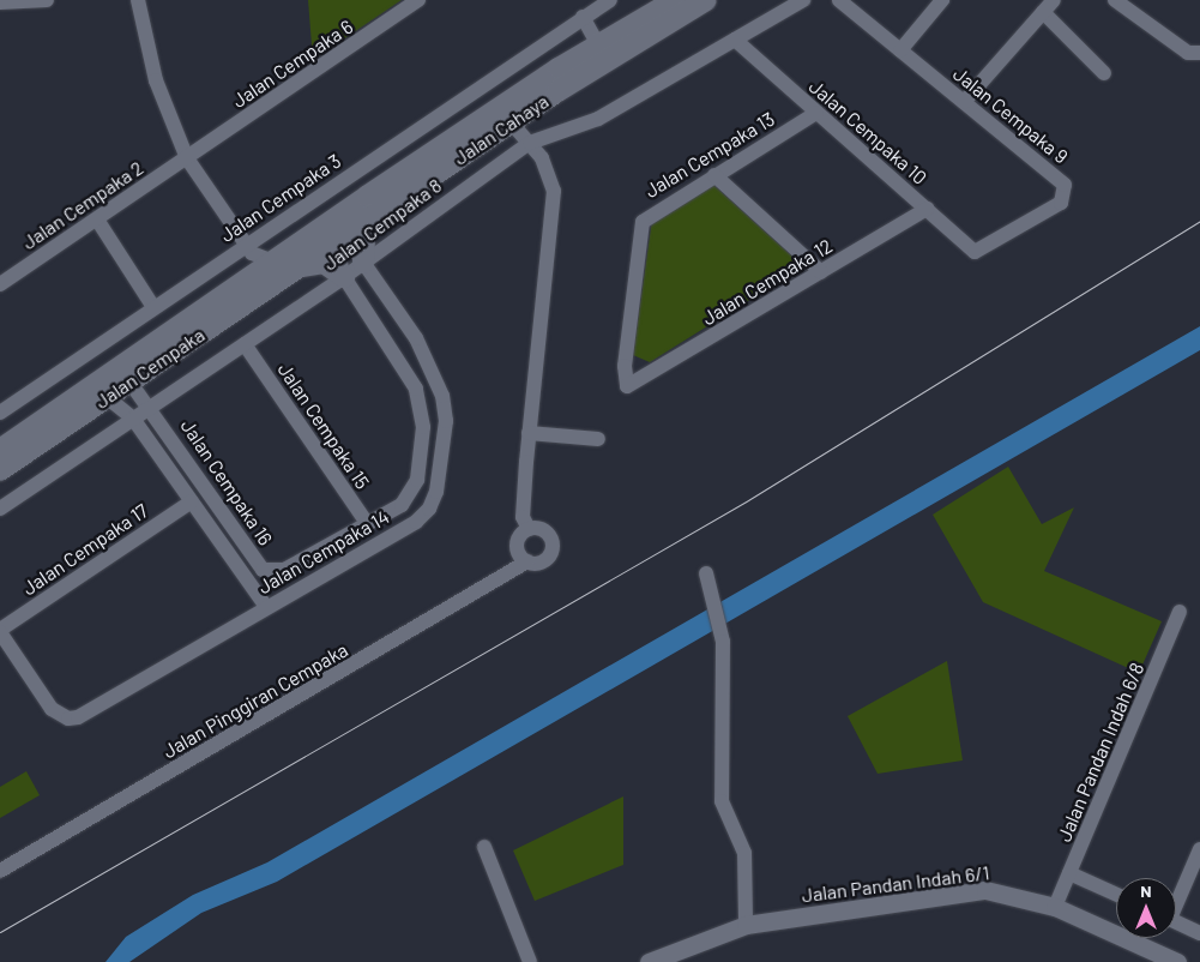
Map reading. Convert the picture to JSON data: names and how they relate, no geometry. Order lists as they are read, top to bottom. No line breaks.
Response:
{"streets":{"main road":["Jalan Cahaya","Jalan Cempaka"],"street":["Jalan Cempaka 6","Jalan Cempaka 9","Jalan Cempaka 10","Jalan Cempaka 13","Jalan Cempaka 3","Jalan Cempaka 2","Jalan Cempaka 8","Jalan Cempaka 12","Jalan Cempaka 15","Jalan Cempaka 16","Jalan Cempaka 17","Jalan Cempaka 14","Jalan Pinggiran Cempaka","Jalan Pandan Indah 6/8","Jalan Pandan Indah 6/1"]},"crossings":[["Jalan Cempaka 6","Jalan Cempaka 2"],["Jalan Cempaka 9","Jalan Cempaka 10"],["Jalan Cahaya","Jalan Cempaka"],["Jalan Cahaya","Jalan Cempaka 14"],["Jalan Cempaka 10","Jalan Cempaka 13"],["Jalan Cempaka 10","Jalan Cempaka 8"],["Jalan Cempaka 10","Jalan Cempaka 12"],["Jalan Cempaka 13","Jalan Cempaka 12"],["Jalan Cempaka 8","Jalan Cempaka 15"],["Jalan Cempaka 8","Jalan Cempaka 16"],["Jalan Cempaka 8","Jalan Cempaka 14"],["Jalan Cempaka","Jalan Cempaka 16"],["Jalan Cempaka 15","Jalan Cempaka 16"],["Jalan Cempaka 16","Jalan Cempaka 17"],["Jalan Cempaka 16","Jalan Cempaka 14"],["Jalan Cempaka 17","Jalan Cempaka 14"],["Jalan Pandan Indah 6/8","Jalan Pandan Indah 6/1"]],"north":"top"}
